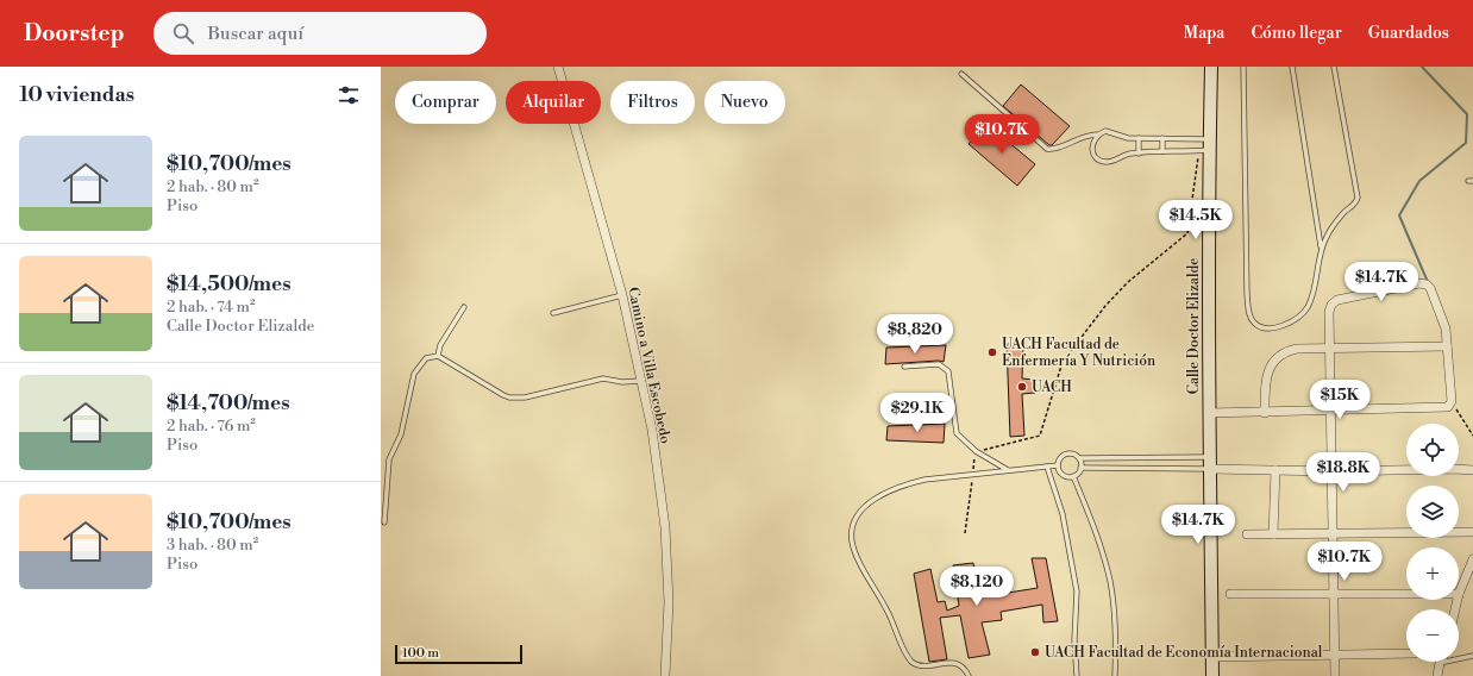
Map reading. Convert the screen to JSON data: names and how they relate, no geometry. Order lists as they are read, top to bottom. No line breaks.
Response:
{"streets":{"street":["Calle Doctor Elizalde","Camino a Villa Escobedo"]},"places":["UACH Facultad de Enfermería Y Nutrición","UACH","UACH Facultad de Economía Internacional"],"scale_bar":"100 m","page":{"header":"Doorstep","search":"Buscar aquí","nav":["Mapa","Cómo llegar","Guardados"],"heading":"10 viviendas","chip":["Comprar","Alquilar","Filtros","Nuevo"],"price":["$10.7K","$14.5K","$14.7K","$8,820","$15K","$29.1K","$18.8K","$14.7K","$10.7K","$8,120"],"list":[{"name":"$10,700/mes","note":"2 hab. · 80 m² · Piso"},{"name":"$14,500/mes","note":"2 hab. · 74 m² · Calle Doctor Elizalde"},{"name":"$14,700/mes","note":"2 hab. · 76 m² · Piso"},{"name":"$10,700/mes","note":"3 hab. · 80 m² · Piso"}],"map_buttons":["+","−"],"scale":"100 m"}}
